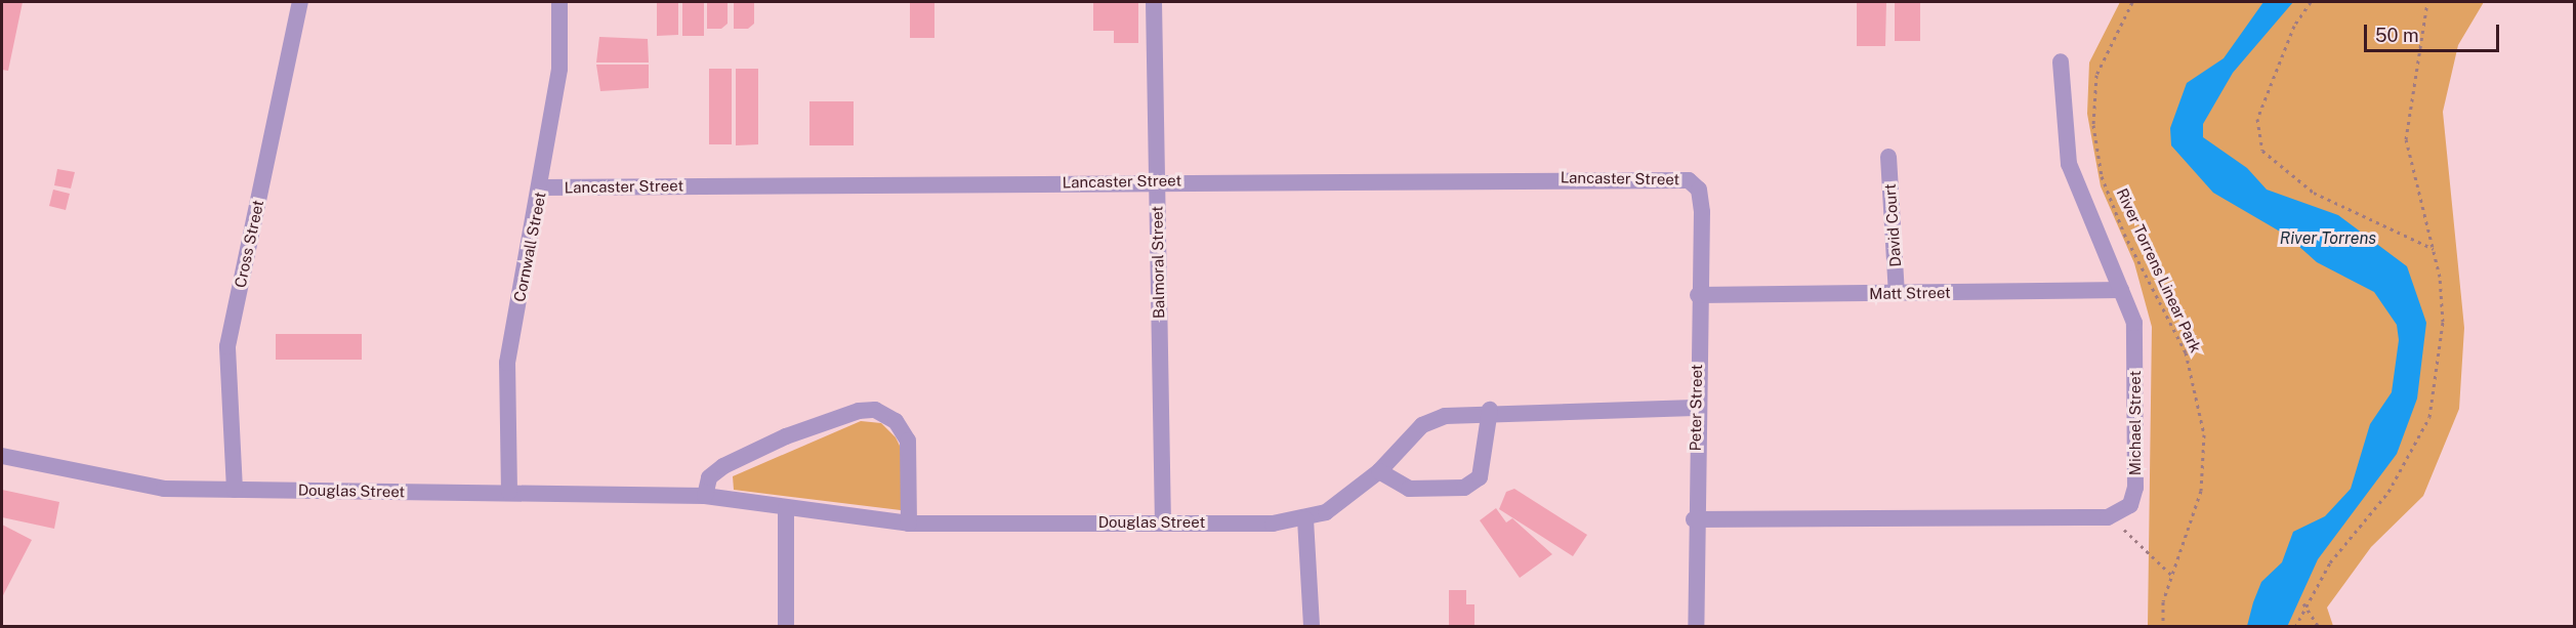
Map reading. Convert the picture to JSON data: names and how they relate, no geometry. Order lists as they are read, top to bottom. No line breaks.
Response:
{"streets":{"street":["Lancaster Street","David Court","Cross Street","Cornwall Street","Balmoral Street","Matt Street","Peter Street","Michael Street","Douglas Street"],"path":["River Torrens Linear Park"]},"crossings":[["Lancaster Street","Cornwall Street"],["Lancaster Street","Balmoral Street"],["Lancaster Street","Peter Street"],["David Court","Matt Street"],["Cross Street","Douglas Street"],["Cornwall Street","Douglas Street"],["Balmoral Street","Douglas Street"],["Matt Street","Peter Street"],["Matt Street","Michael Street"],["Peter Street","Douglas Street"]],"water":["River Torrens"],"scale_bar":"50 m"}
